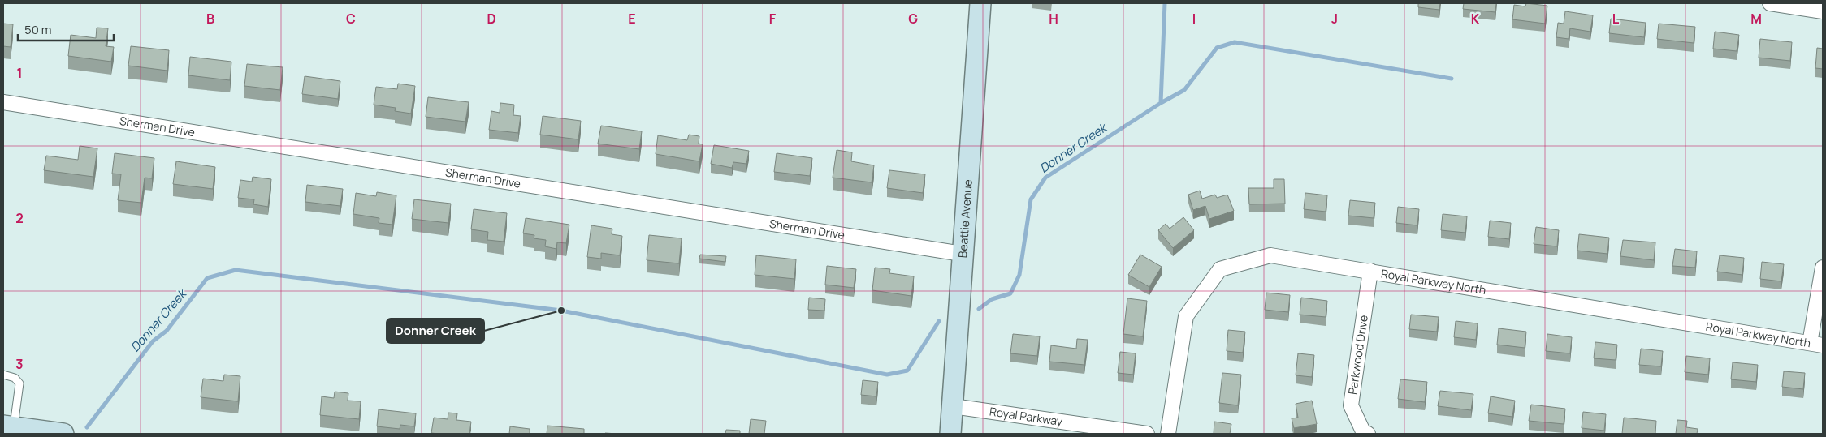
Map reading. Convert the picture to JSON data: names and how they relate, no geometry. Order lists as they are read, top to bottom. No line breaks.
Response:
{"streets":{"street":["Sherman Drive","Beattie Avenue","Royal Parkway North","Parkwood Drive","Royal Parkway"]},"crossings":[["Sherman Drive","Beattie Avenue"],["Beattie Avenue","Royal Parkway"],["Royal Parkway North","Parkwood Drive"]],"water":["Donner Creek"],"places":["Donner Creek"],"scale_bar":"50 m","grid":{"columns":["B","C","D","E","F","G","H","I","J","K","L","M"],"rows":["1","2","3"]}}
